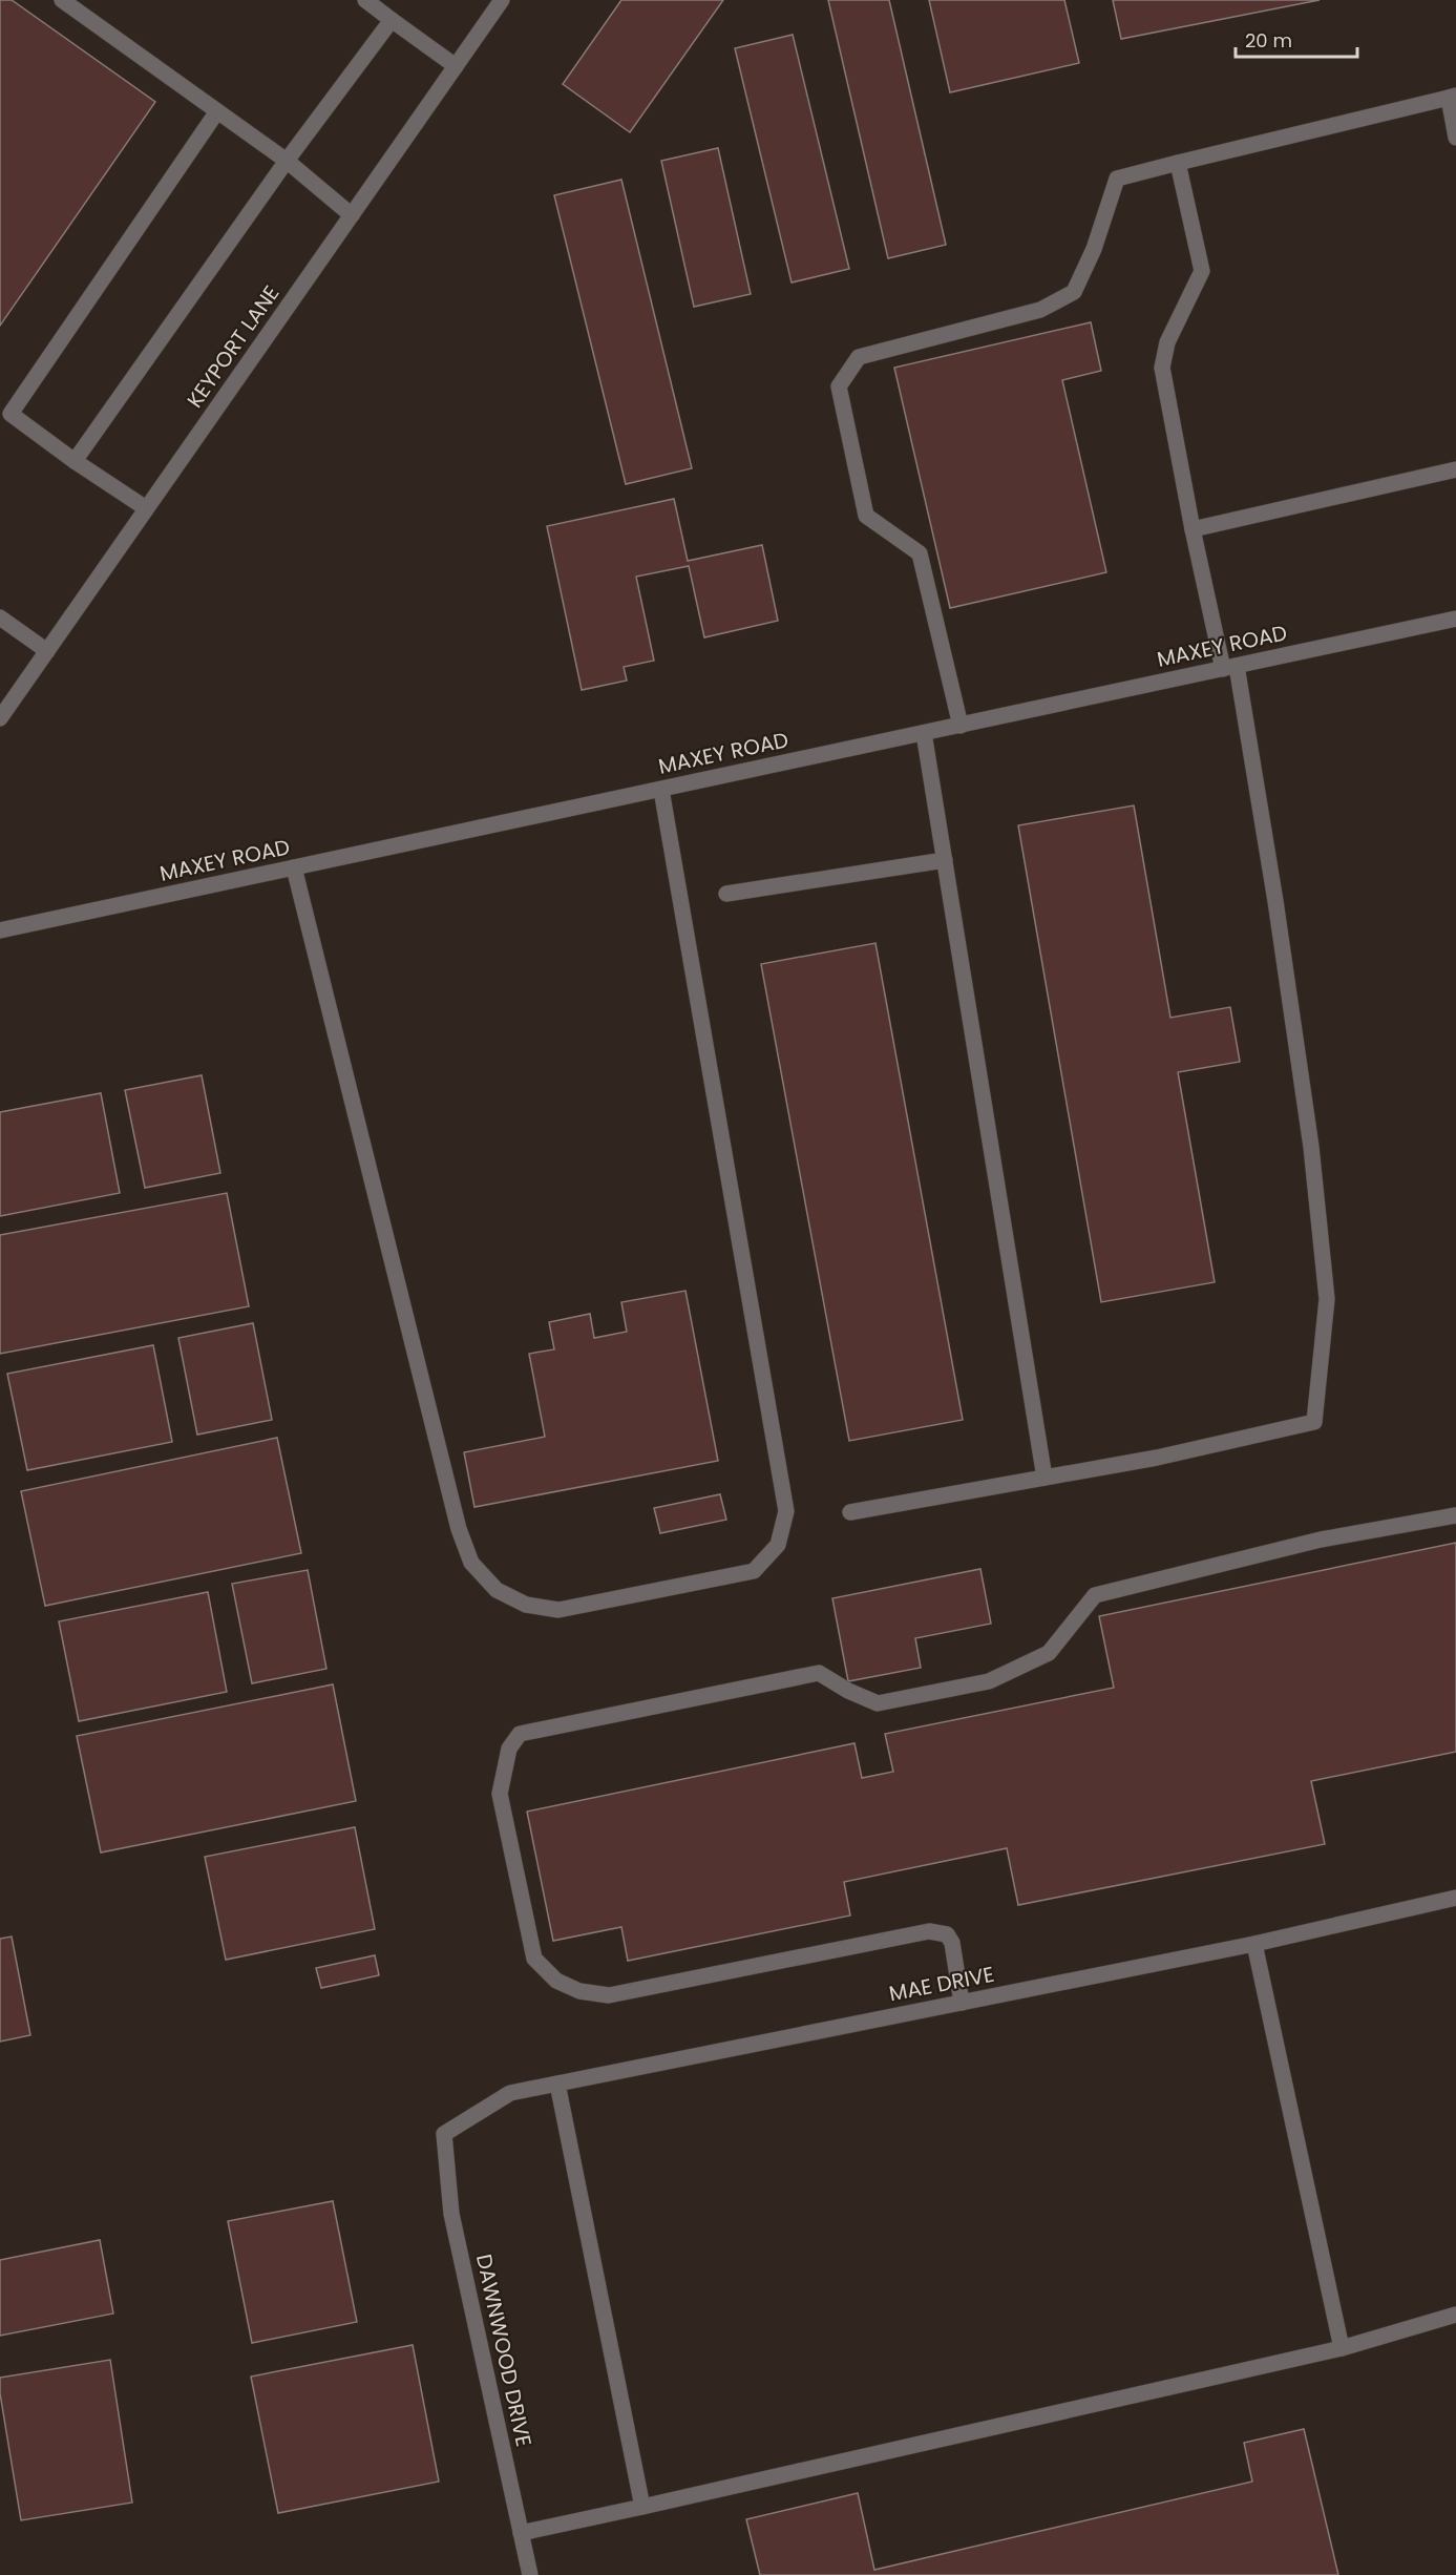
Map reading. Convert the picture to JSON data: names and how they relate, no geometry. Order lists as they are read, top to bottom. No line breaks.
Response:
{"streets":{"street":["KEYPORT LANE","MAXEY ROAD","MAE DRIVE","DAWNWOOD DRIVE"]},"crossings":[["MAE DRIVE","DAWNWOOD DRIVE"]],"scale_bar":"20 m"}
